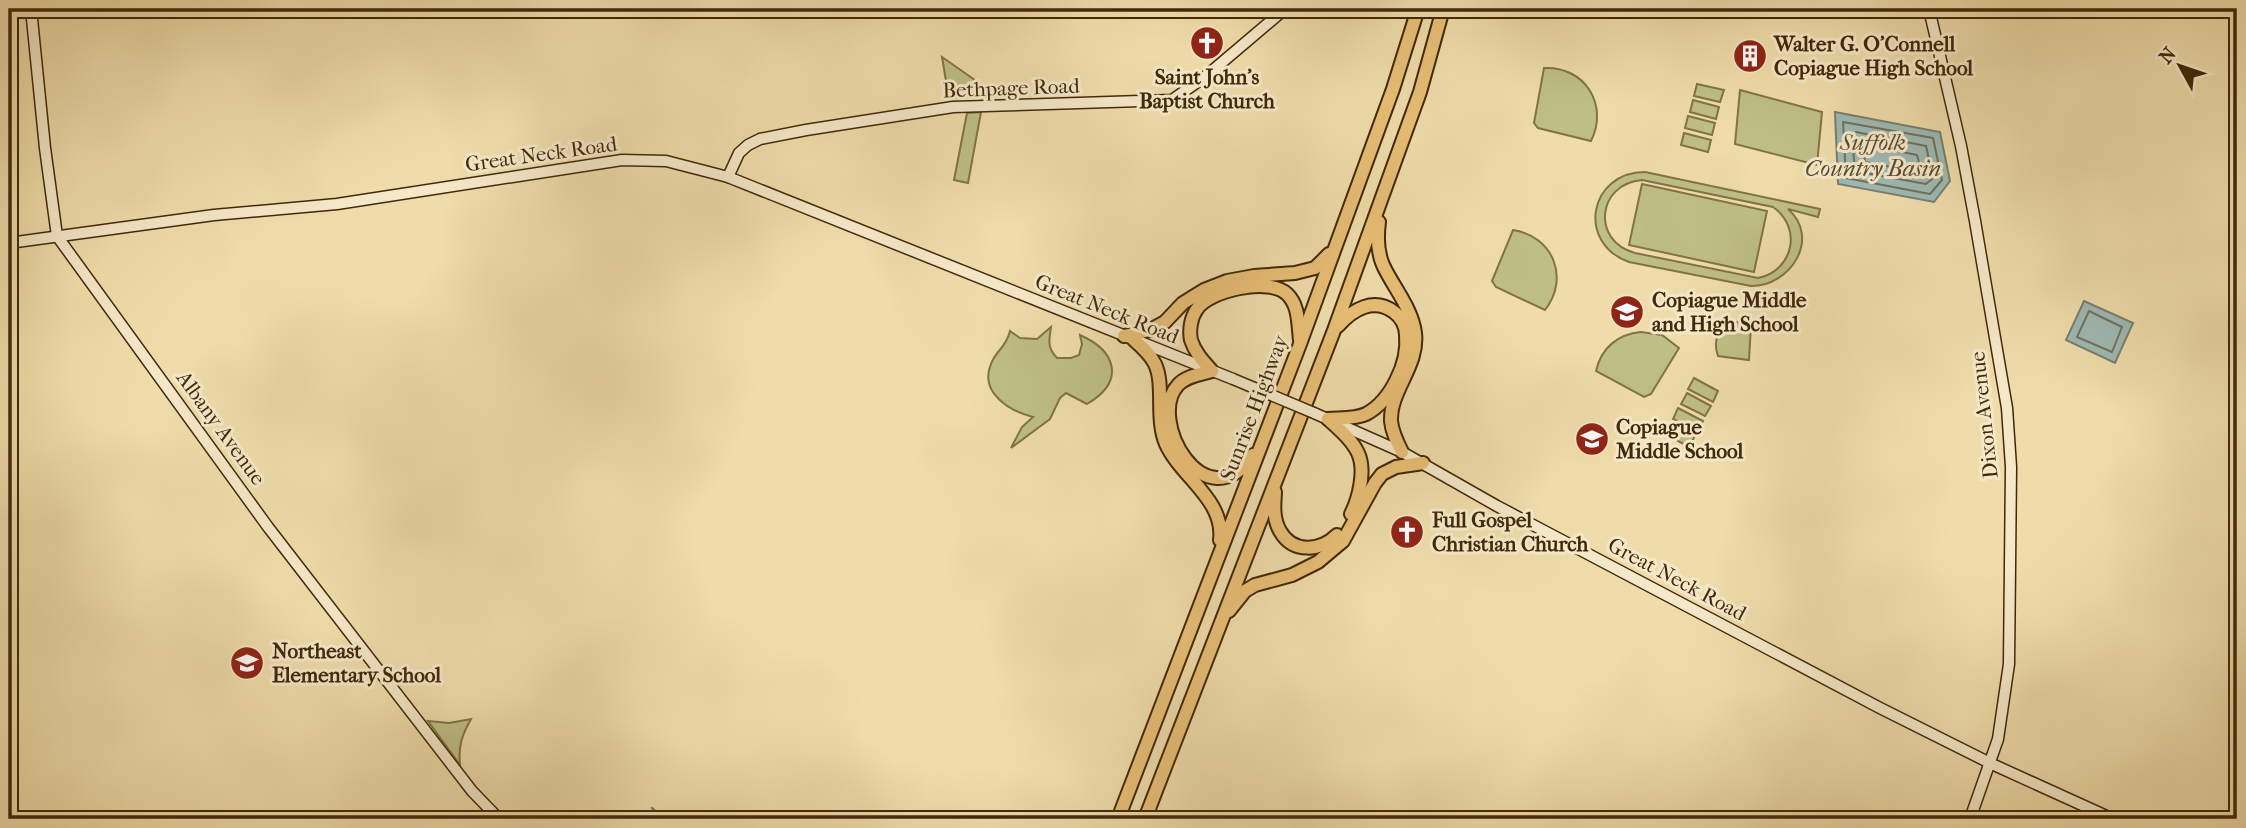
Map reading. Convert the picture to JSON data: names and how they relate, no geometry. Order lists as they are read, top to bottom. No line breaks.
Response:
{"streets":{"highway":["Sunrise Highway"],"main road":["Bethpage Road","Great Neck Road","Dixon Avenue","Albany Avenue"]},"crossings":[["Bethpage Road","Great Neck Road"],["Great Neck Road","Dixon Avenue"],["Great Neck Road","Albany Avenue"]],"water":["Suffolk Country Basin"],"places":{"church":["Saint John's Baptist Church","Full Gospel Christian Church"],"building":["Walter G. O'Connell Copiague High School"],"school or university":["Copiague Middle and High School","Copiague Middle School","Northeast Elementary School"]},"north":"top left"}
